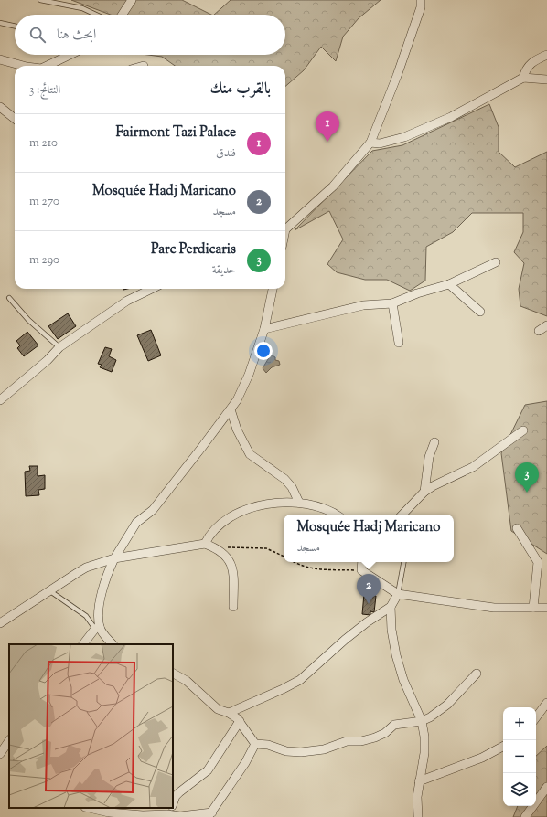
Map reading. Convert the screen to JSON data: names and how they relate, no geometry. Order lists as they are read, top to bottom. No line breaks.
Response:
{"page":{"search":"ابحث هنا","heading":["بالقرب منك","النتائج: 3"],"pins":["1","3","2"],"list":[{"mark":"1","name":"Fairmont Tazi Palace","note":"فندق","value":"210 m"},{"mark":"2","name":"Mosquée Hadj Maricano","note":"مسجد","value":"270 m"},{"mark":"3","name":"Parc Perdicaris","note":"حديقة","value":"290 m"}],"popup":["Mosquée Hadj Maricano","مسجد"],"map_buttons":["+","−"]}}
